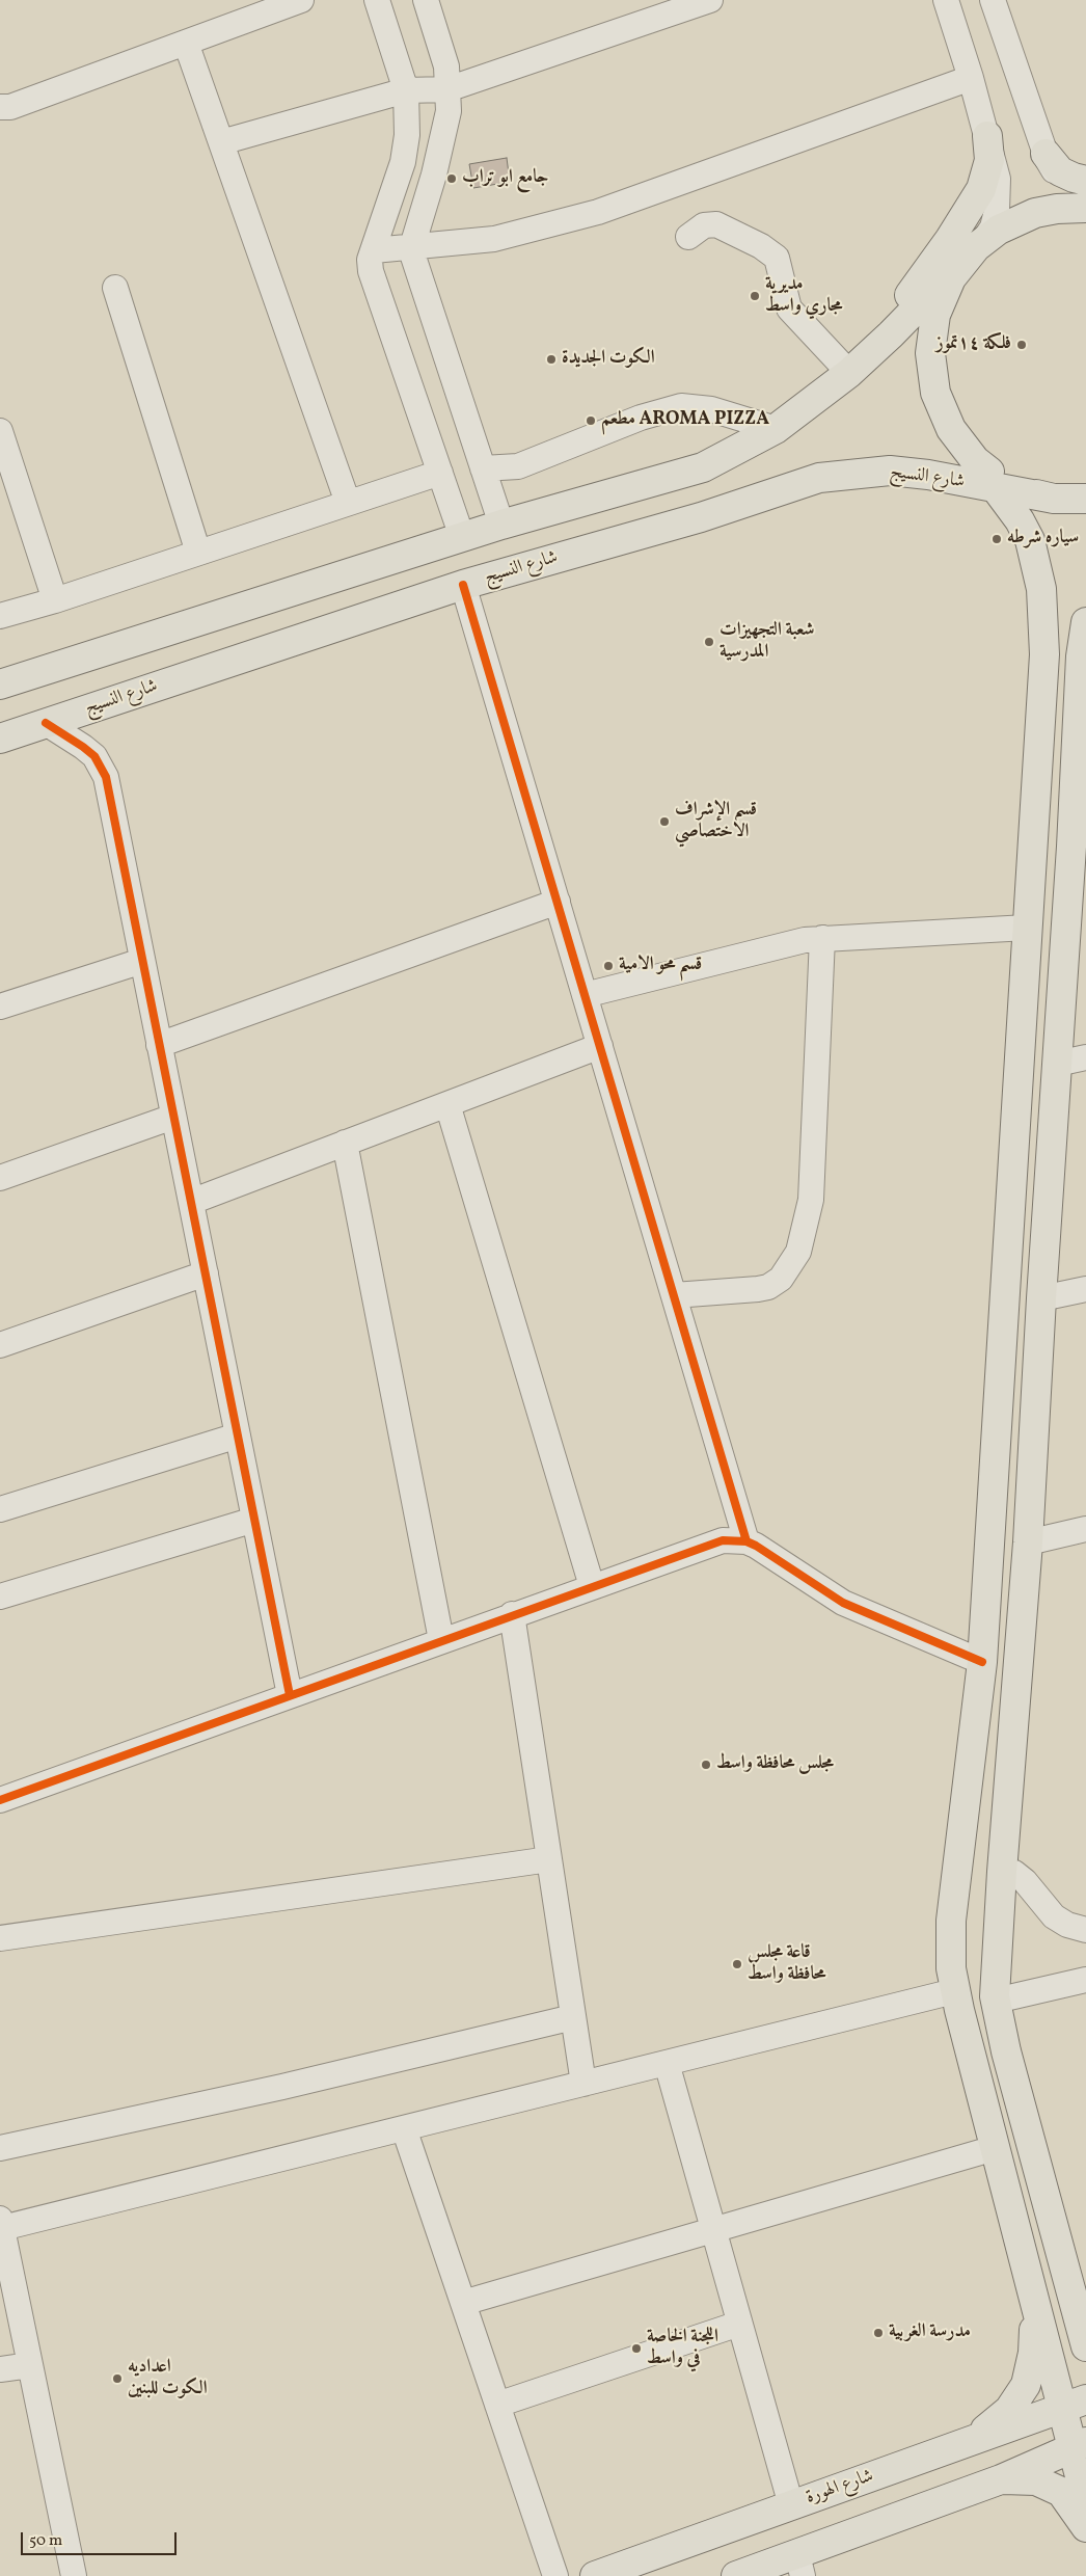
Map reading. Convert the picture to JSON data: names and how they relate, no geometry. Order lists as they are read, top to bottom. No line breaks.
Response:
{"streets":{"main road":["شارع النسيج","شارع الهورة"]},"places":["جامع ابو تراب","مديرية مجاري واسط","فلكة ١٤تموز","الكوت الجديدة","مطعم AROMA PIZZA","سياره شرطه","شعبة التجهيزات المدرسية","قسم الإشراف الاختصاصي","قسم محو الامية","مجلس محافظة واسط","قاعة مجلس محافظة واسط","مدرسة الغربية","اللجنة الخاصة في واسط","اعداديه الكوت للبنين"],"scale_bar":"50 m"}
